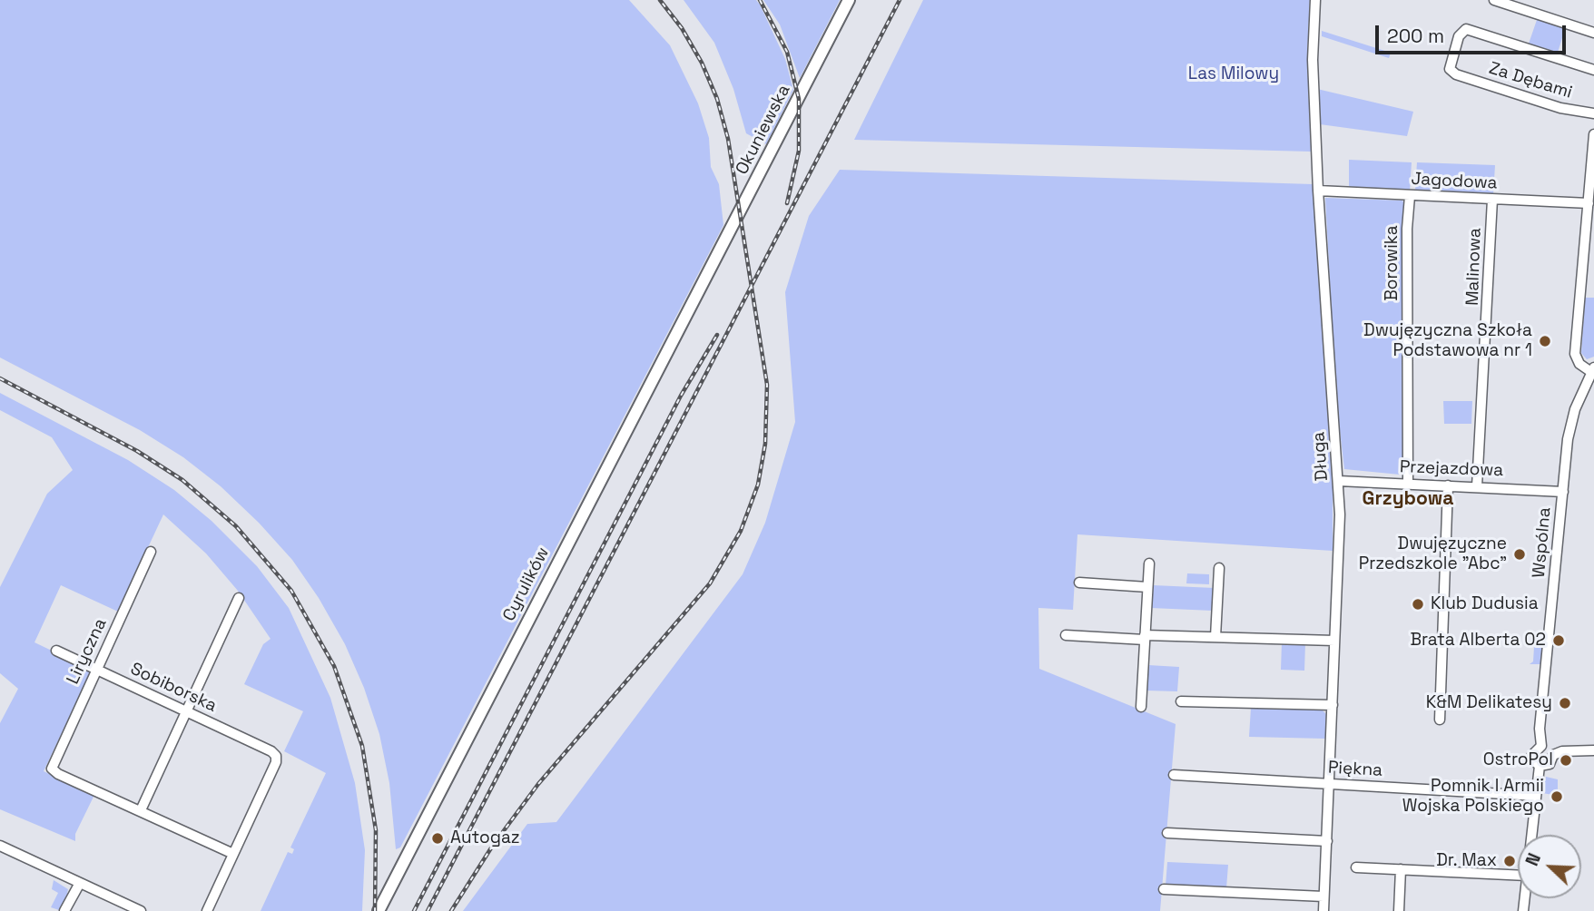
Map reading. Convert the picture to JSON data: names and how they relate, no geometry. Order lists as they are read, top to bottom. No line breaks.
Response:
{"streets":{"main road":["Okuniewska","Cyrulików"],"street":["Za Dębami","Jagodowa","Borowika","Malinowa","Długa","Przejazdowa","Wspólna","Liryczna","Sobiborska","Piękna"]},"crossings":[["Okuniewska","Cyrulików"],["Jagodowa","Borowika"],["Jagodowa","Malinowa"],["Jagodowa","Długa"],["Borowika","Przejazdowa"],["Malinowa","Przejazdowa"],["Długa","Przejazdowa"],["Długa","Piękna"],["Przejazdowa","Wspólna"],["Liryczna","Sobiborska"]],"districts":["Grzybowa"],"parks":["Las Milowy"],"places":["Dwujęzyczna Szkoła Podstawowa nr 1","Dwujęzyczne Przedszkole \"Abc\"","Klub Dudusia","Brata Alberta 02","K&M Delikatesy","OstroPol","Pomnik I Armii Wojska Polskiego","Autogaz","Dr. Max"],"scale_bar":"200 m","north":"top left"}
